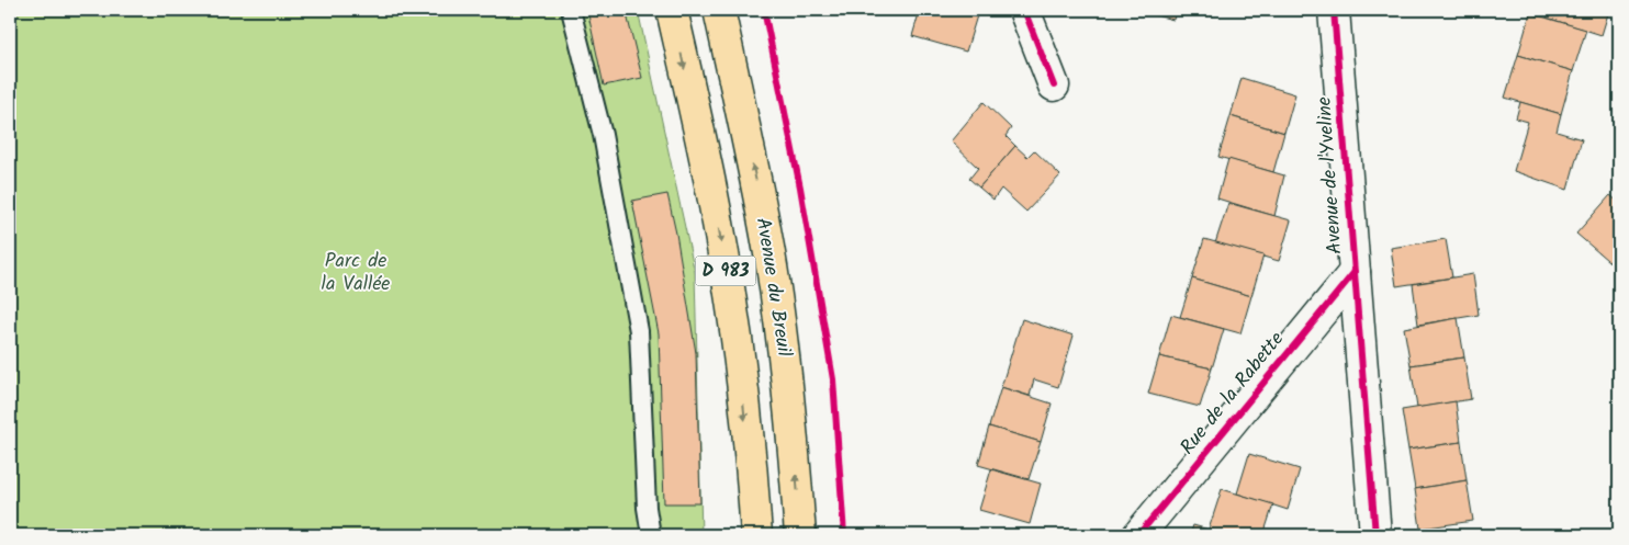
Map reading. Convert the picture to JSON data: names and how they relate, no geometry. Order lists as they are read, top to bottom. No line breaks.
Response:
{"streets":{"main road":["D 983","Avenue du Breuil"],"street":["Avenue de l'Yveline","Rue de la Rabette"]},"crossings":[["Avenue de l'Yveline","Rue de la Rabette"]],"parks":["Parc de la Vallée"]}
